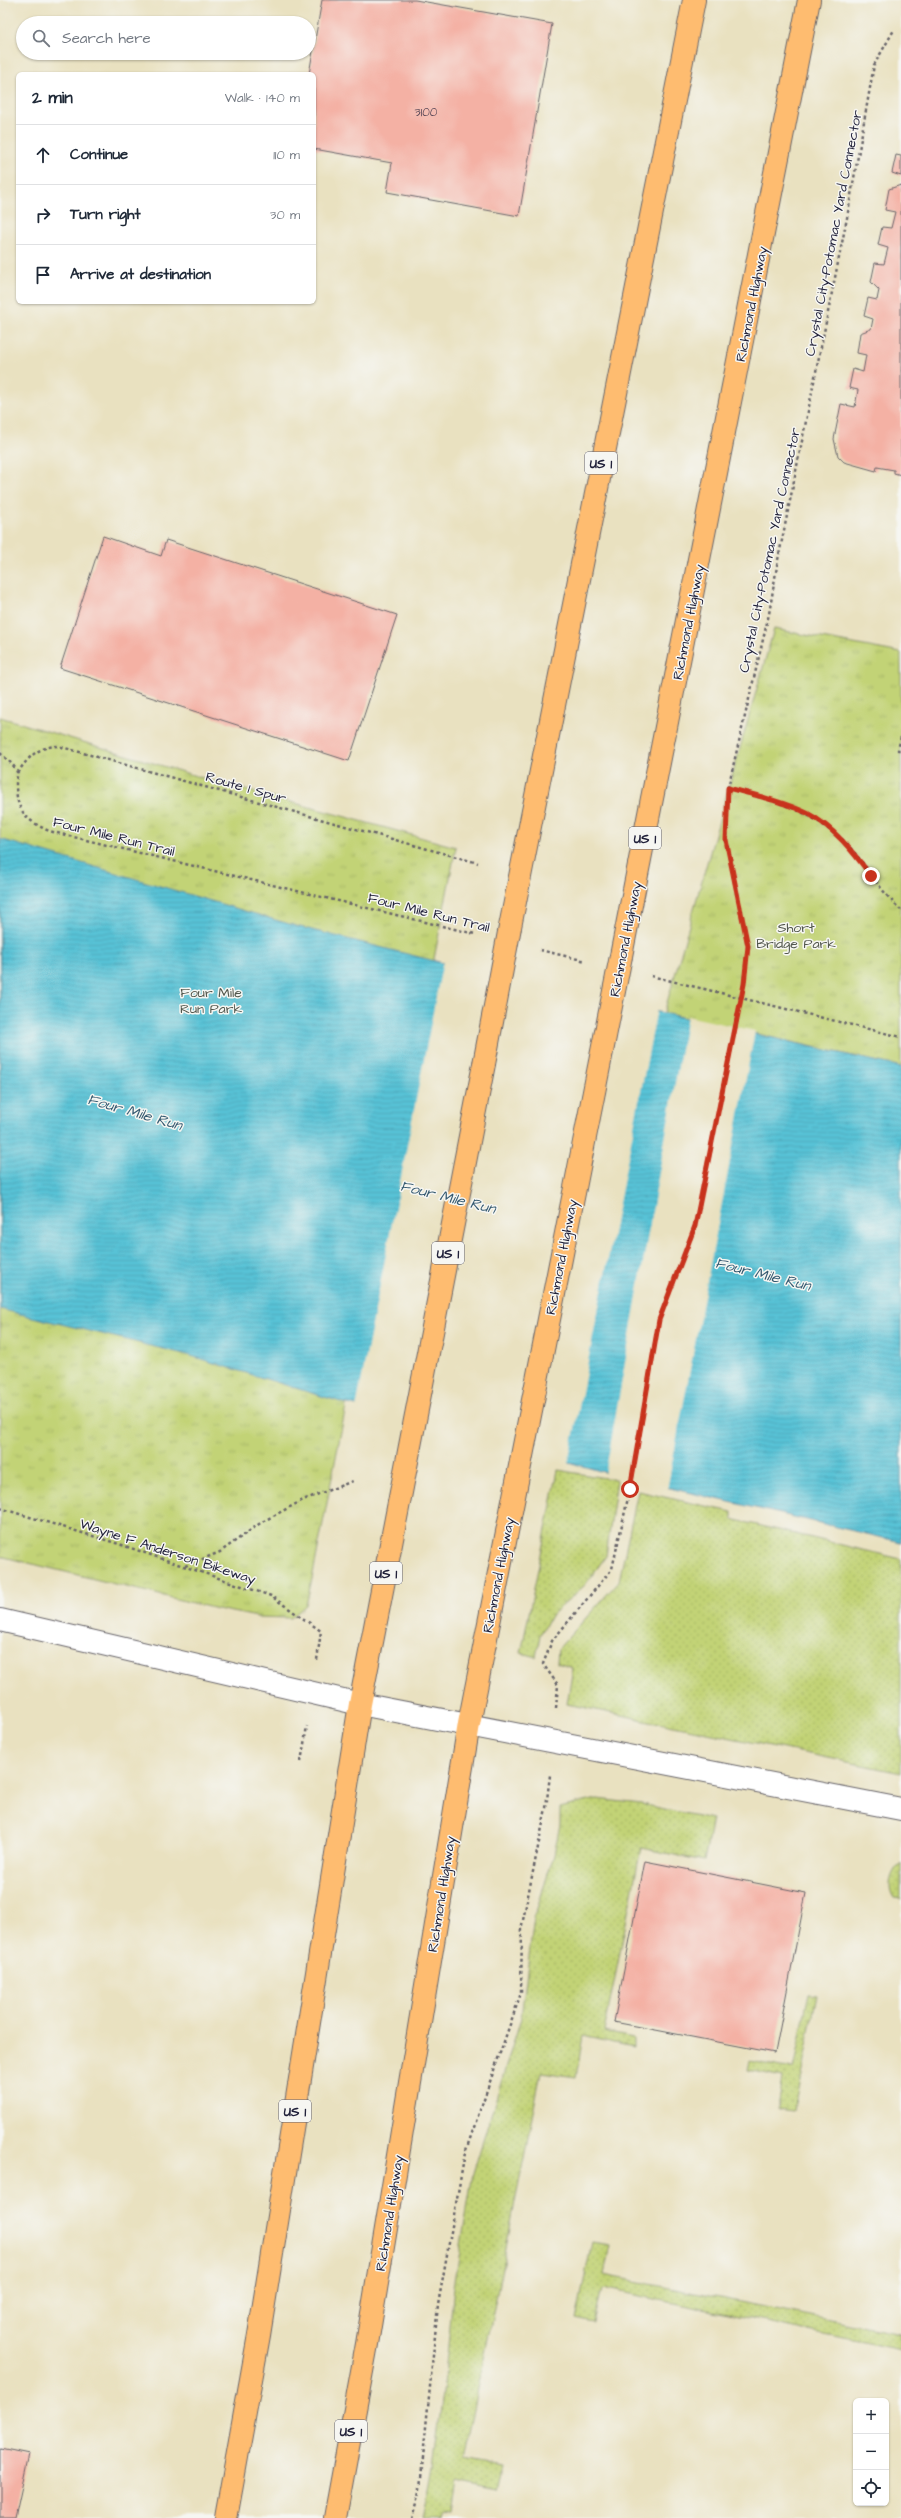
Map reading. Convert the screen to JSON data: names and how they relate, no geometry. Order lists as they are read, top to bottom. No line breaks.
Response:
{"streets":{"highway":["Richmond Highway","US 1"],"path":["Crystal City-Potomac Yard Connector","Route 1 Spur","Four Mile Run Trail","Wayne F Anderson Bikeway"]},"crossings":[["Route 1 Spur","Four Mile Run Trail"]],"water":["Four Mile Run"],"parks":["Short Bridge Park","Four Mile Run Park"],"house_numbers":["3100"],"page":{"search":"Search here","heading":["2 min","Walk · 140 m"],"list":[["Continue","110 m"],["Turn right","30 m"],"Arrive at destination"],"map_buttons":["+","−"]}}
